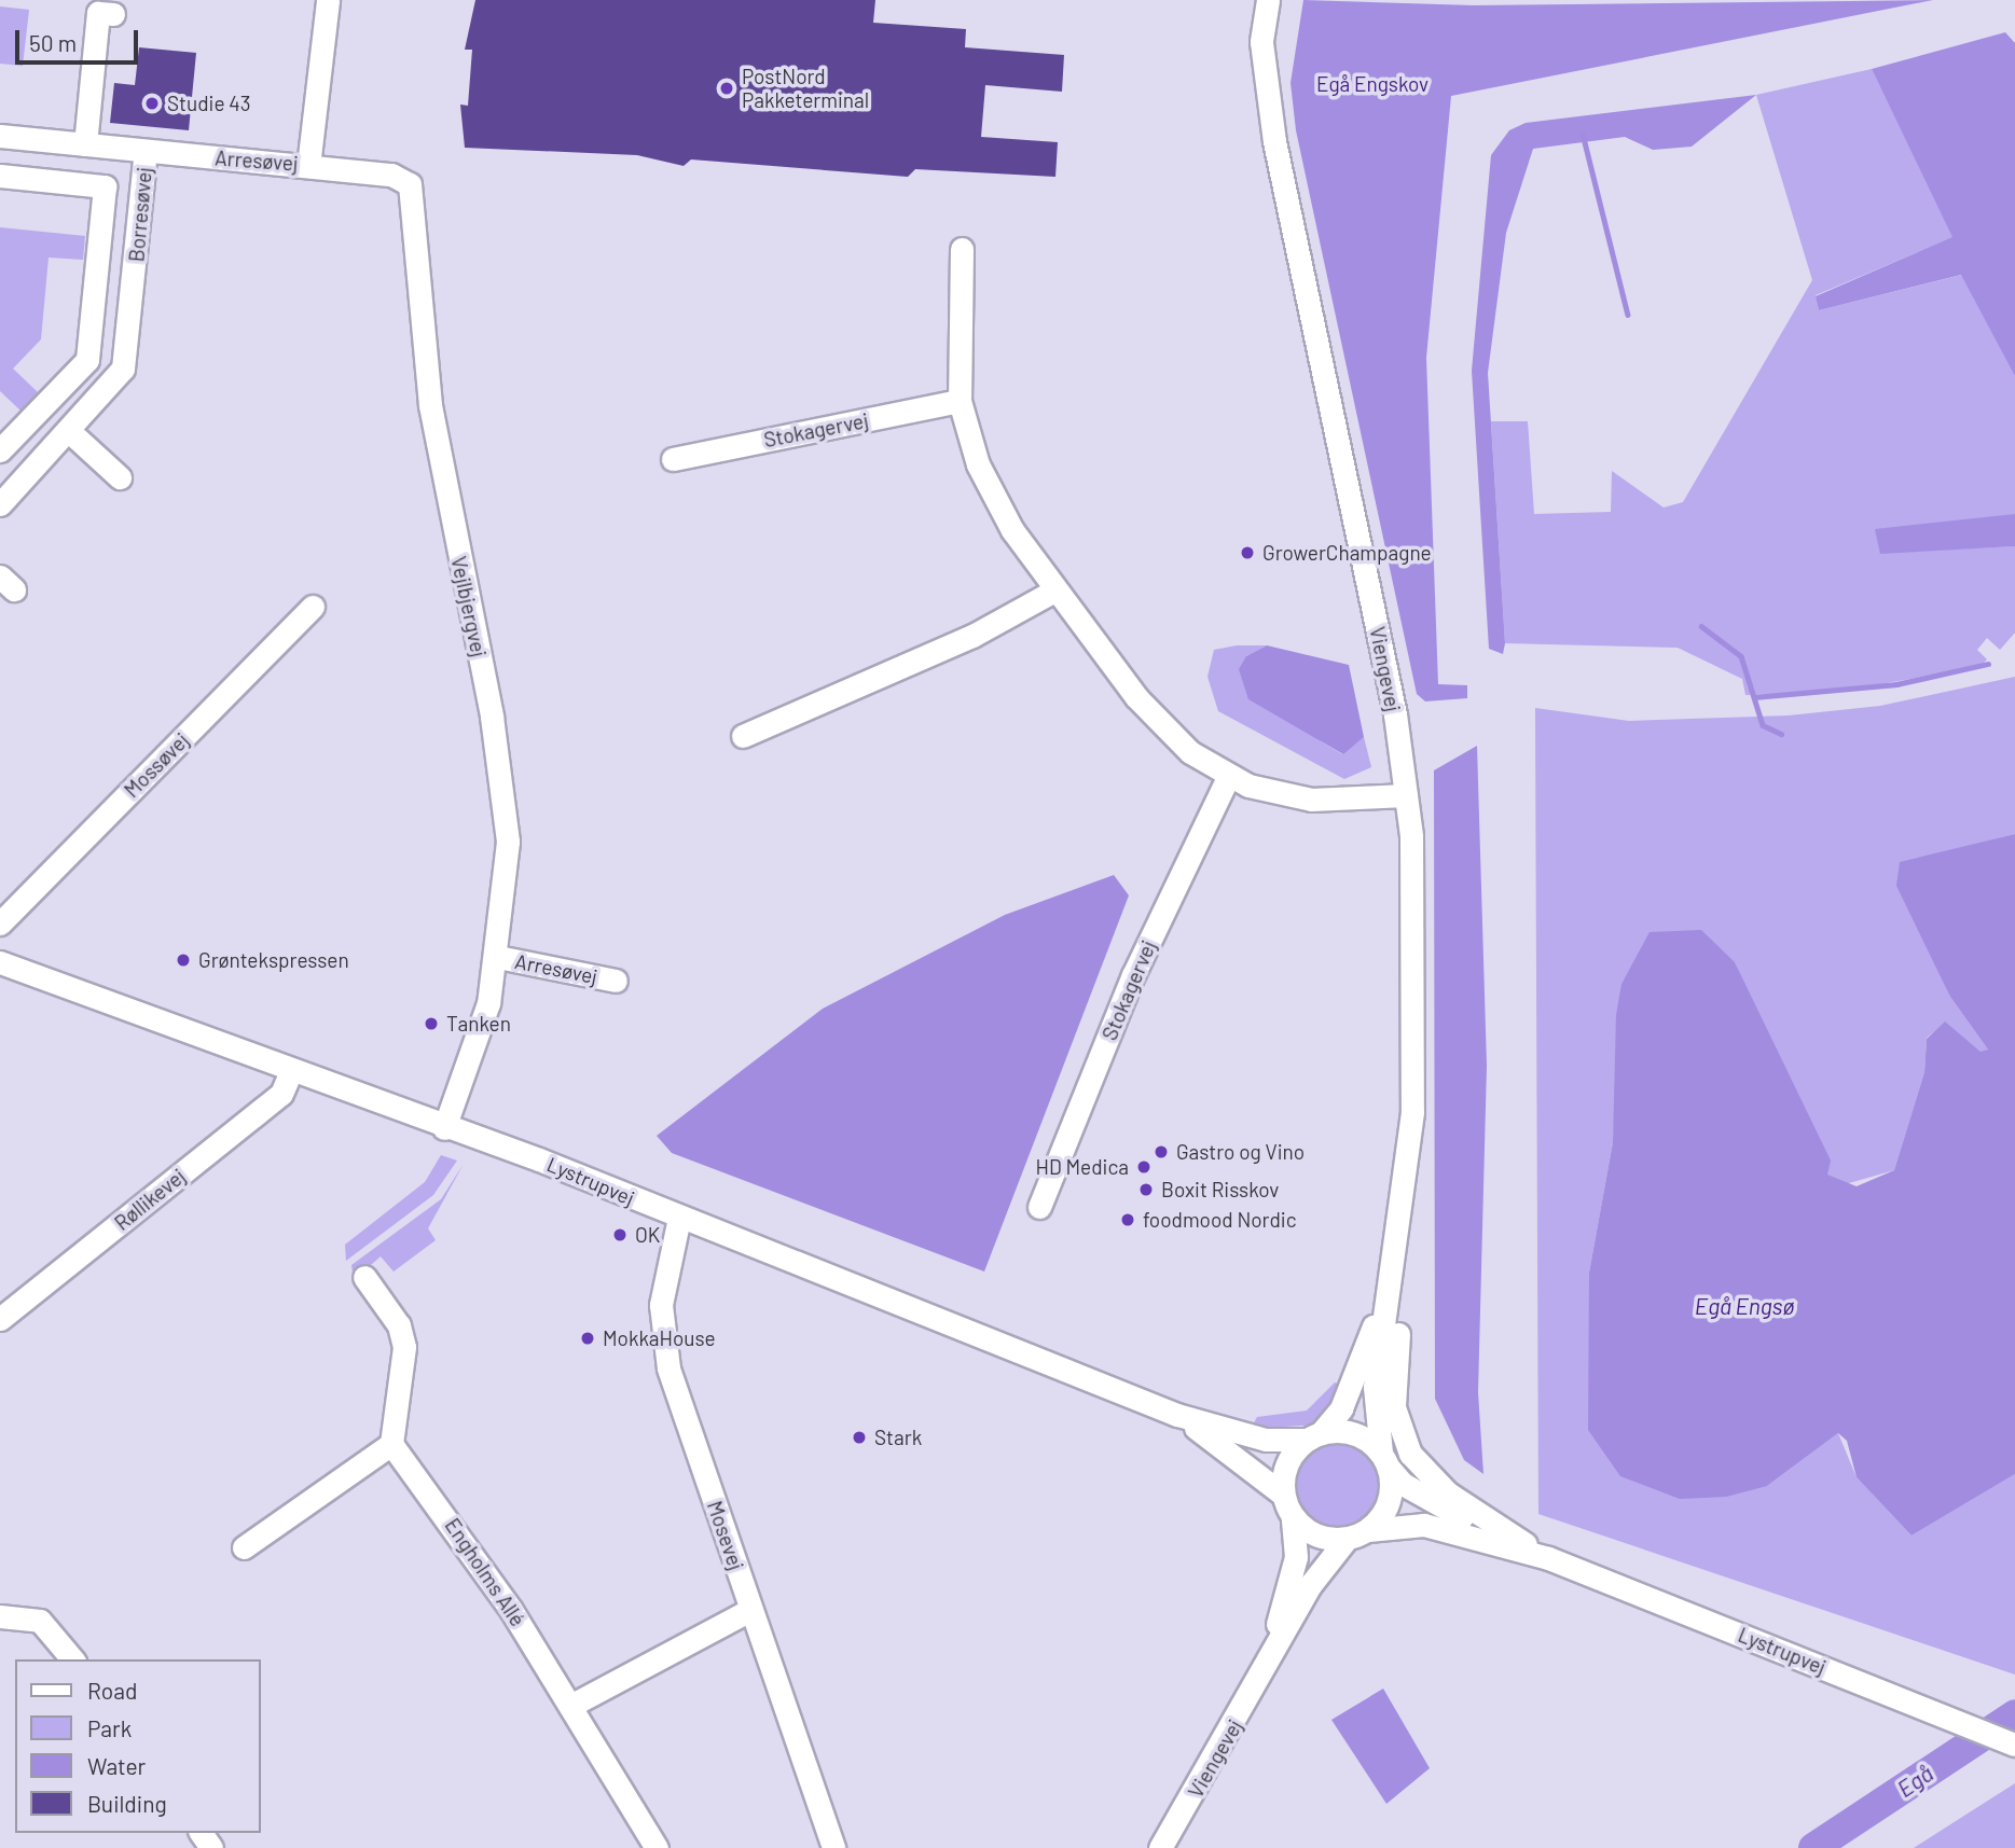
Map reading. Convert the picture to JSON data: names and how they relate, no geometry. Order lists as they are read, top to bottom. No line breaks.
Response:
{"streets":{"street":["Arresøvej","Borresøvej","Stokagervej","Vejlbjergvej","Viengevej","Mossøvej","Lystrupvej","Røllikevej","Mosevej","Engholms Allé"]},"crossings":[["Arresøvej","Borresøvej"],["Arresøvej","Vejlbjergvej"],["Vejlbjergvej","Lystrupvej"],["Viengevej","Lystrupvej"],["Lystrupvej","Røllikevej"],["Lystrupvej","Mosevej"]],"water":["Egå Engsø","Egå"],"parks":["Egå Engskov"],"places":["PostNord Pakketerminal","Studie 43","GrowerChampagne","Grøntekspressen","Tanken","Gastro og Vino","HD Medica","Boxit Risskov","foodmood Nordic","OK","MokkaHouse","Stark"],"legend":["Road","Park","Water","Building"],"scale_bar":"50 m"}
